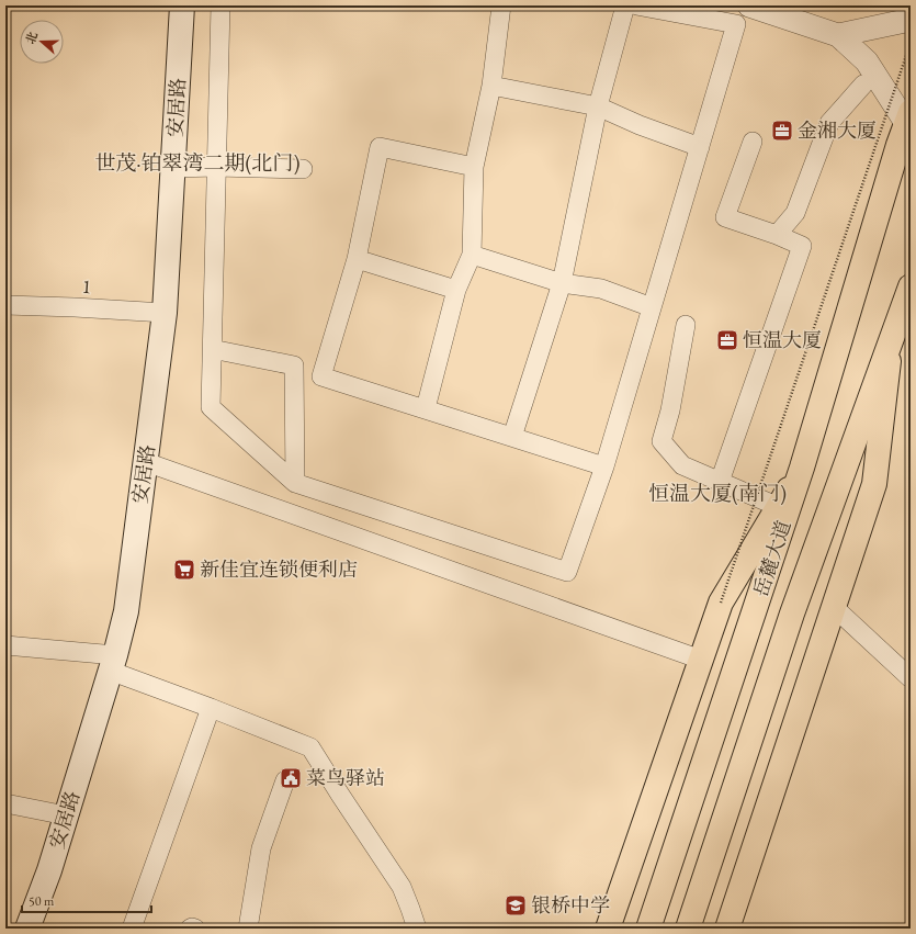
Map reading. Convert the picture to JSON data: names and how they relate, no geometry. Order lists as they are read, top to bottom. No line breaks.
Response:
{"streets":{"main road":["安居路","岳麓大道"],"street":["1"]},"crossings":[["安居路","1"]],"districts":["世茂·铂翠湾二期(北门)","恒温大厦(南门)"],"places":{"office":["金湘大厦","恒温大厦"],"supermarket":["新佳宜连锁便利店"],"public building":["菜鸟驿站"],"school or university":["银桥中学"]},"scale_bar":"50 m","north":"left"}
